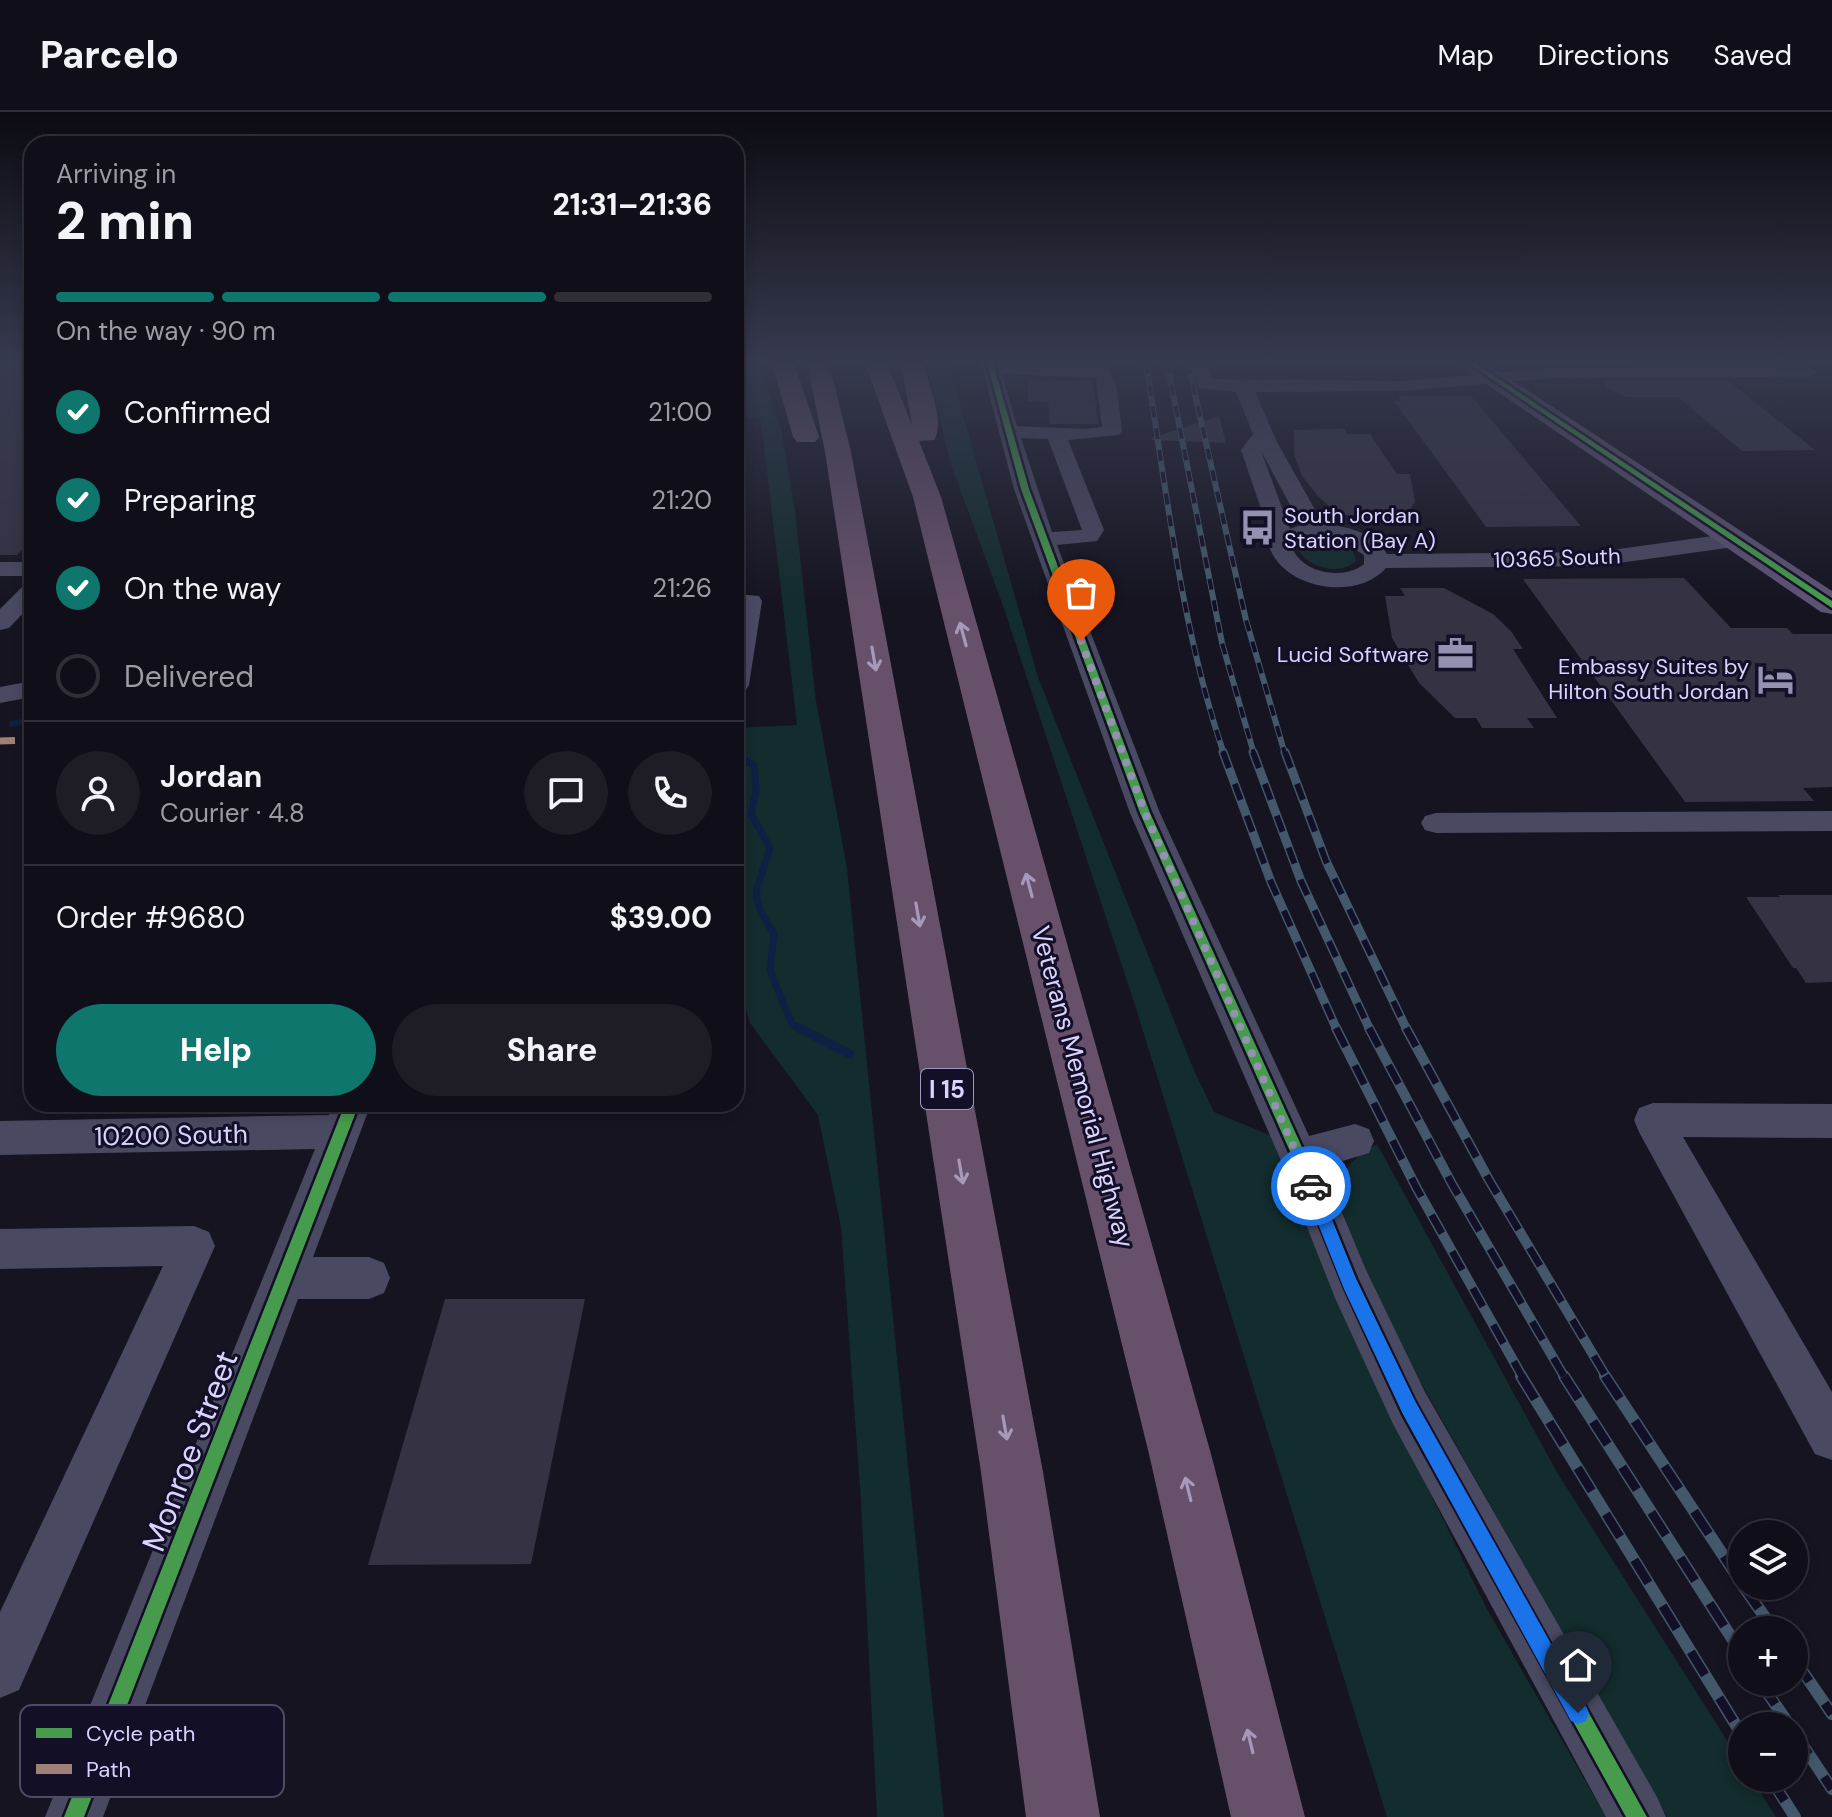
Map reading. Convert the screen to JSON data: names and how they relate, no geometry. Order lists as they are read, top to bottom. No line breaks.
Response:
{"streets":{"highway":["Veterans Memorial Highway","I 15"],"street":["10365 South","10200 South","Monroe Street"]},"crossings":[["10200 South","Monroe Street"]],"places":{"bus stop":["South Jordan Station (Bay A)"],"office":["Lucid Software"],"hotel":["Embassy Suites by Hilton South Jordan"]},"legend":["Cycle path","Path"],"page":{"header":"Parcelo","nav":["Map","Directions","Saved"],"heading":["2 min","Arriving in","21:31–21:36"],"panel":["Jordan","Courier · 4.8","Order #9680","$39.00"],"bar":"On the way · 90 m","list":[["Confirmed","21:00"],["Preparing","21:20"],["On the way","21:26"],"Delivered"],"buttons":["Help","Share"],"map_buttons":["+","−"]}}
